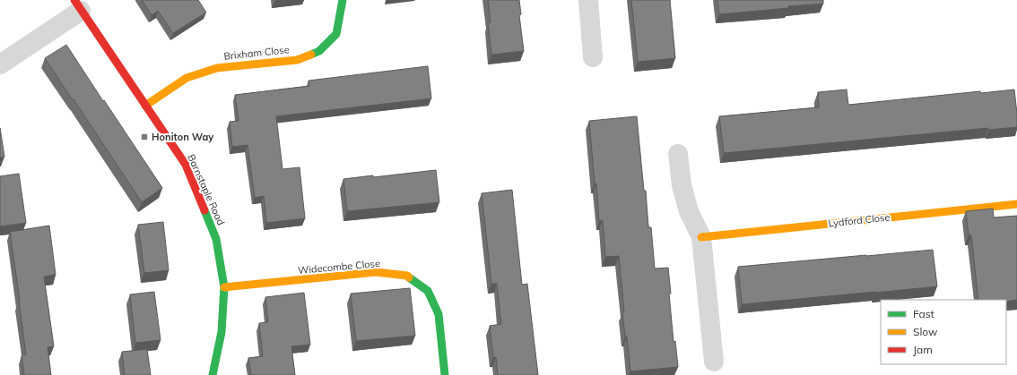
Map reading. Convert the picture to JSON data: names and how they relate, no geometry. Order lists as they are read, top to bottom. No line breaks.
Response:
{"streets":{"street":["Brixham Close","Barnstaple Road","Lydford Close","Widecombe Close"]},"crossings":[["Brixham Close","Barnstaple Road"],["Barnstaple Road","Widecombe Close"]],"places":{"transit":["Honiton Way"]},"legend":["Fast","Slow","Jam"]}
